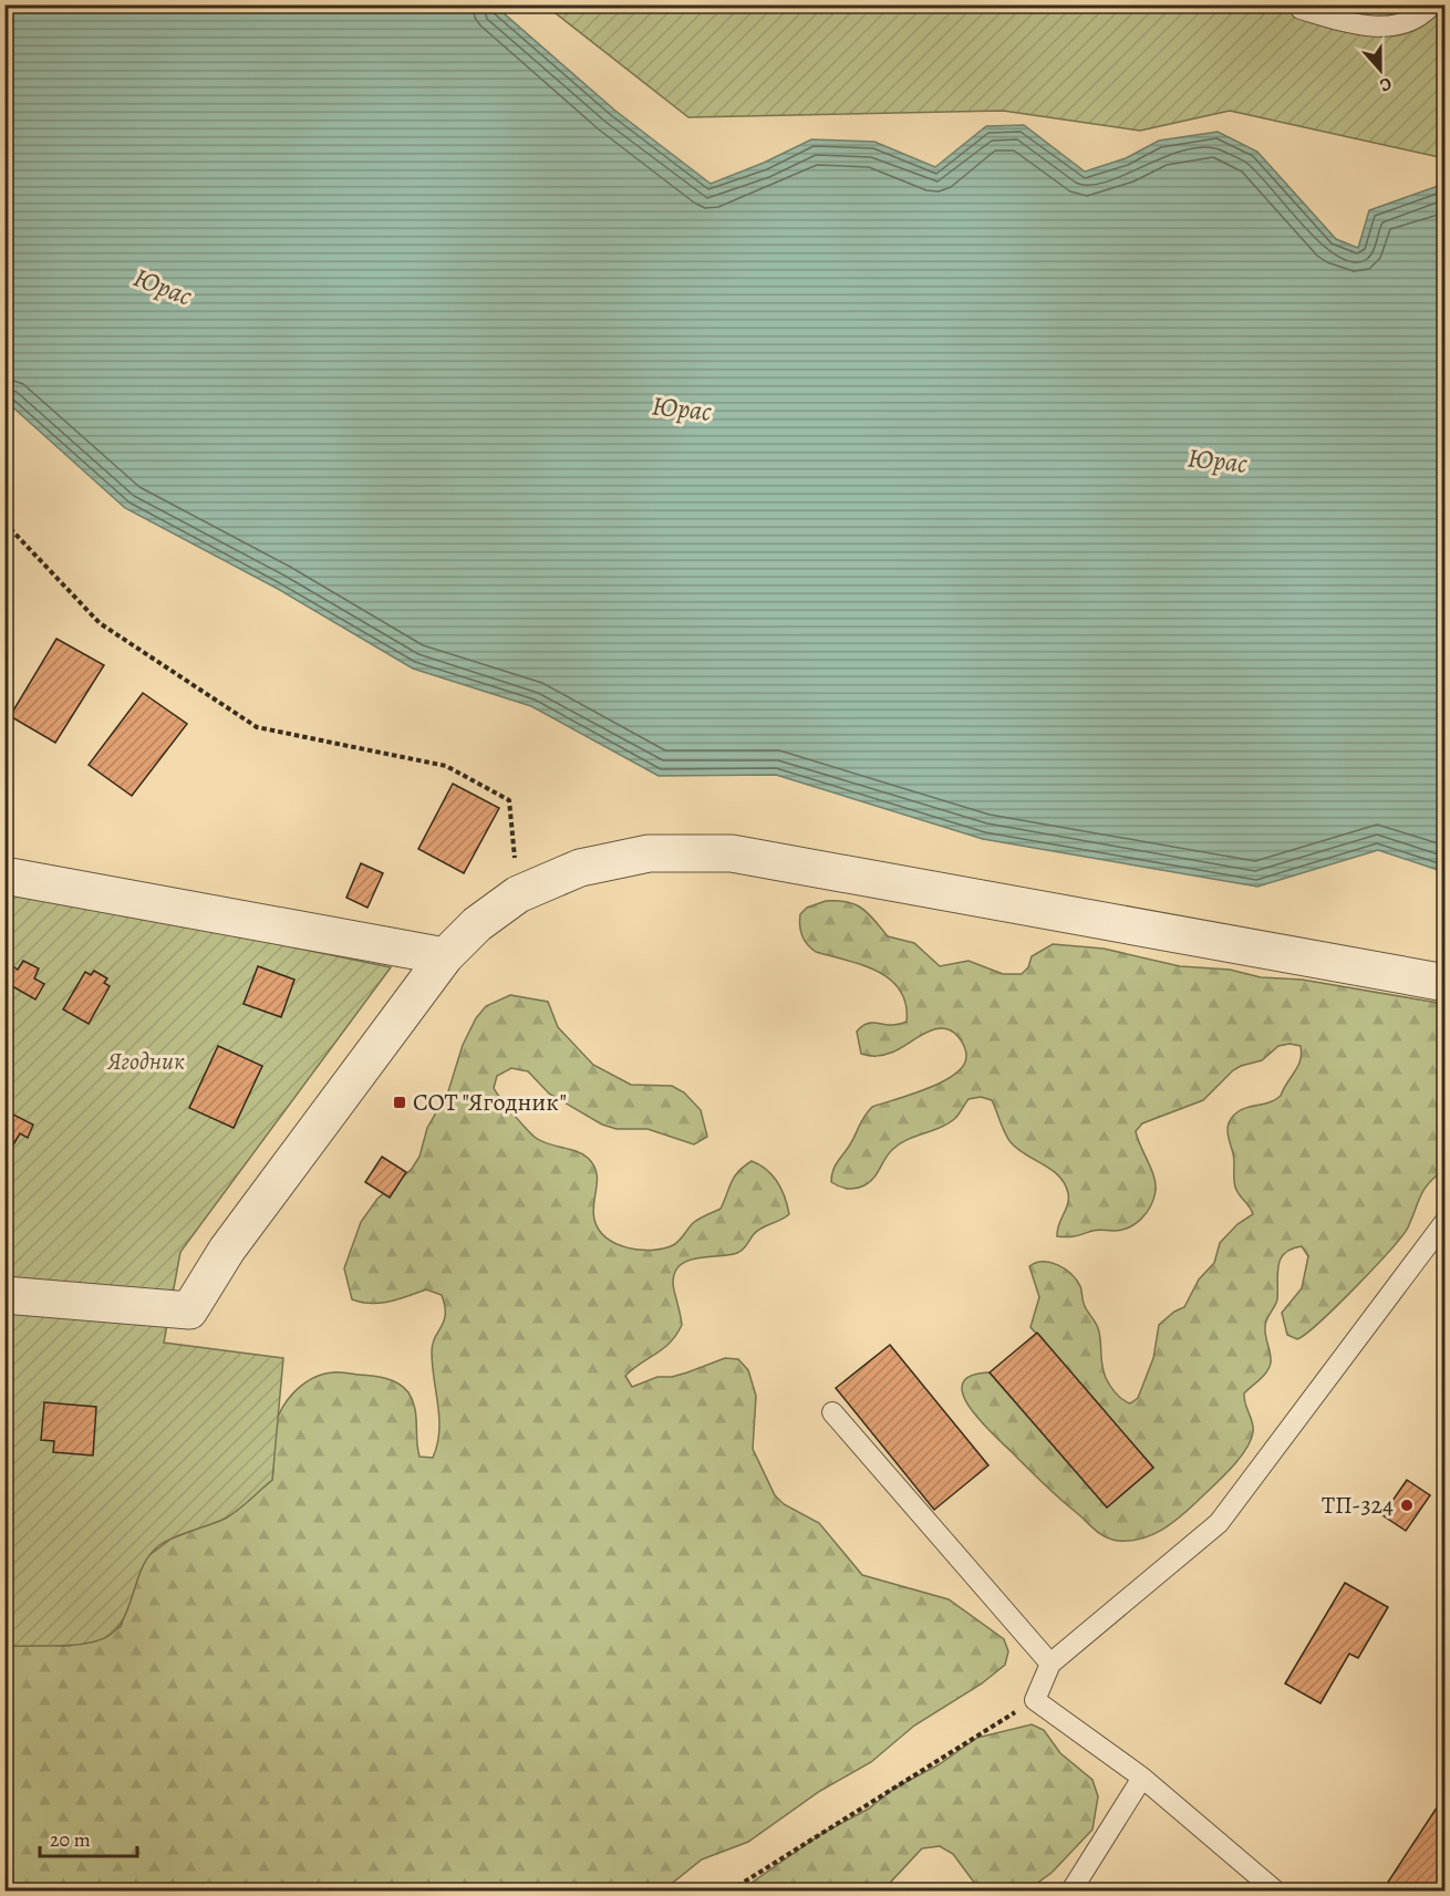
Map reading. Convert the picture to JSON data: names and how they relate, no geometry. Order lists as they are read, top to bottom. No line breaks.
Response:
{"water":["Юрас"],"parks":["Ягодник"],"places":{"transit":["СОТ \"Ягодник\""],"other":["ТП-324"]},"scale_bar":"20 m","north":"bottom"}
